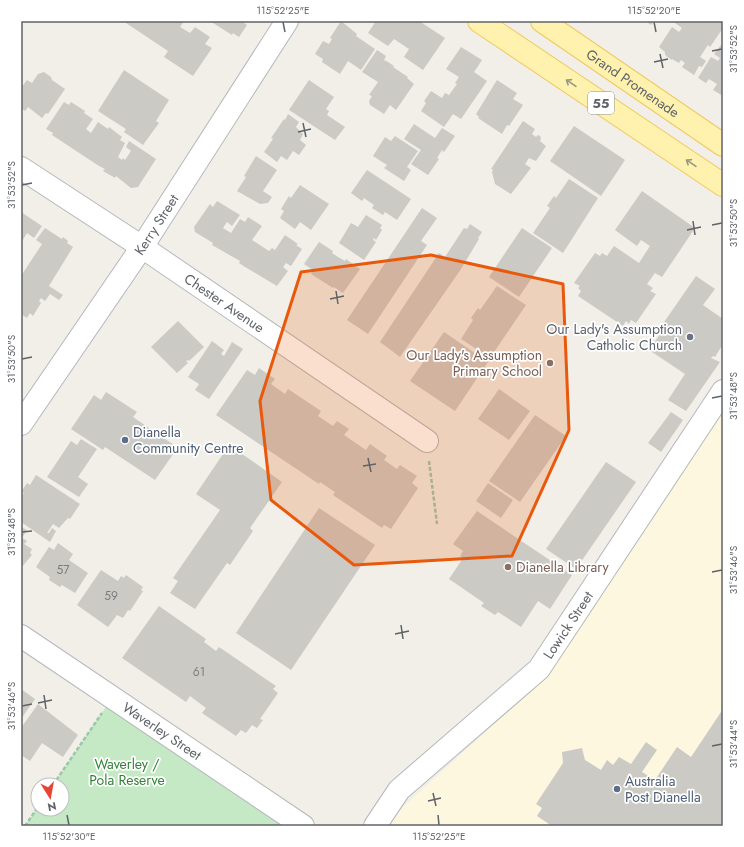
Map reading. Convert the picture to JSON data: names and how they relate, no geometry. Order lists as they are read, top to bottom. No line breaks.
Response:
{"streets":{"main road":["Grand Promenade","55"],"street":["Kerry Street","Chester Avenue","Lowick Street","Waverley Street"]},"crossings":[["Kerry Street","Chester Avenue"]],"parks":["Waverley / Pola Reserve"],"places":["Our Lady's Assumption Catholic Church","Our Lady's Assumption Primary School","Dianella Community Centre","Dianella Library","Australia Post Dianella"],"house_numbers":["57","59","61"],"north":"bottom","coordinates":["115°52'25\"E","115°52'20\"E","31°53'52\"S","31°53'50\"S","31°53'48\"S","31°53'46\"S","31°53'44\"S","115°52'30\"E"]}
